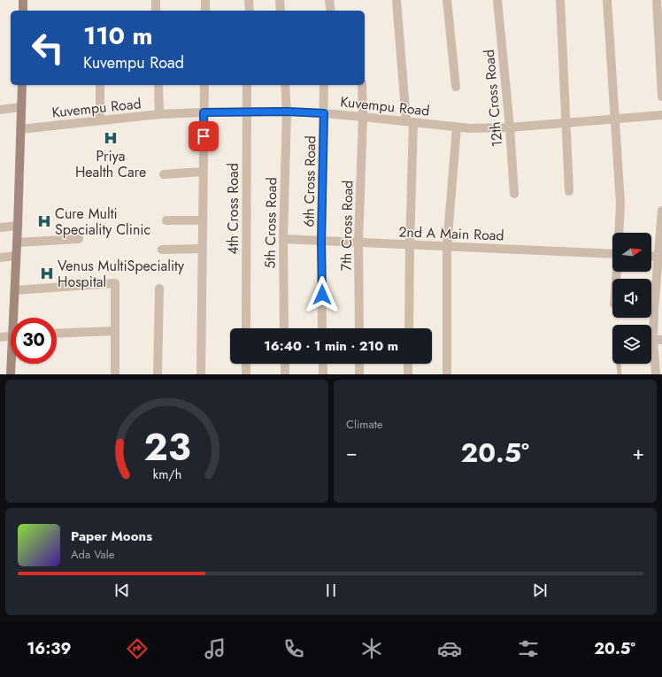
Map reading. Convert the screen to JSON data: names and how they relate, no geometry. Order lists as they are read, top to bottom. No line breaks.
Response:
{"streets":{"street":["12th Cross Road","Kuvempu Road","6th Cross Road","4th Cross Road","5th Cross Road","7th Cross Road","2nd A Main Road"]},"crossings":[["12th Cross Road","Kuvempu Road"],["Kuvempu Road","6th Cross Road"],["Kuvempu Road","4th Cross Road"],["Kuvempu Road","5th Cross Road"],["Kuvempu Road","7th Cross Road"],["6th Cross Road","2nd A Main Road"],["5th Cross Road","2nd A Main Road"],["7th Cross Road","2nd A Main Road"]],"places":{"hospital":["Priya Health Care","Cure Multi Speciality Clinic","Venus MultiSpeciality Hospital"]},"north":"right","page":{"turn":["110 m","Kuvempu Road"],"limit":"30","trip":"16:40 · 1 min · 210 m","tile":"Climate","heat":["−","20.5°","+"],"song":["Paper Moons","Ada Vale"],"tabs":["16:39","20.5°"],"gauge":["23","km/h"]}}
